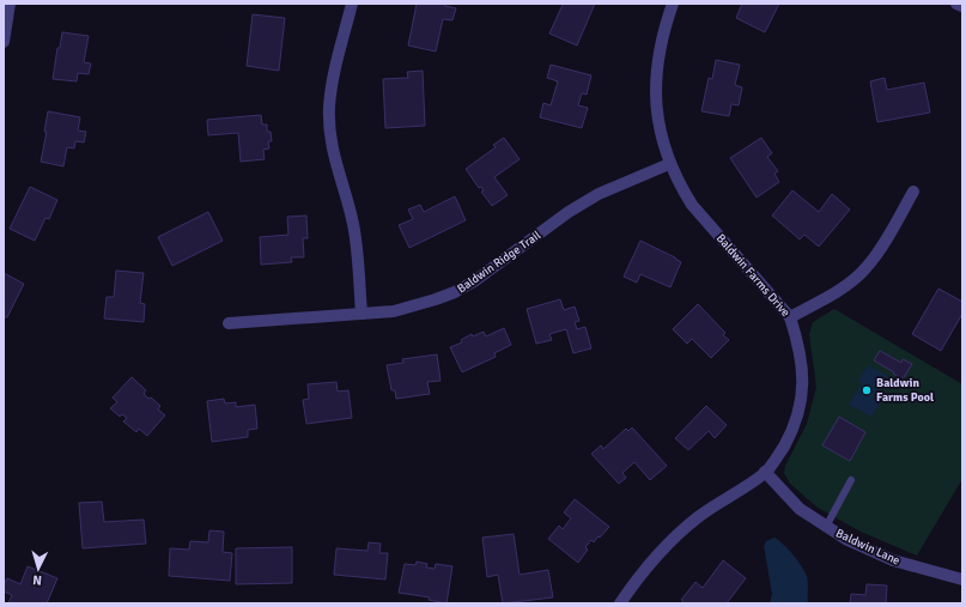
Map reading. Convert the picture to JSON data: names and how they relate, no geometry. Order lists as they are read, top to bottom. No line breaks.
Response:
{"streets":{"street":["Baldwin Ridge Trail","Baldwin Farms Drive","Baldwin Lane"]},"crossings":[["Baldwin Ridge Trail","Baldwin Farms Drive"],["Baldwin Farms Drive","Baldwin Lane"]],"places":["Baldwin Farms Pool"],"north":"bottom"}
